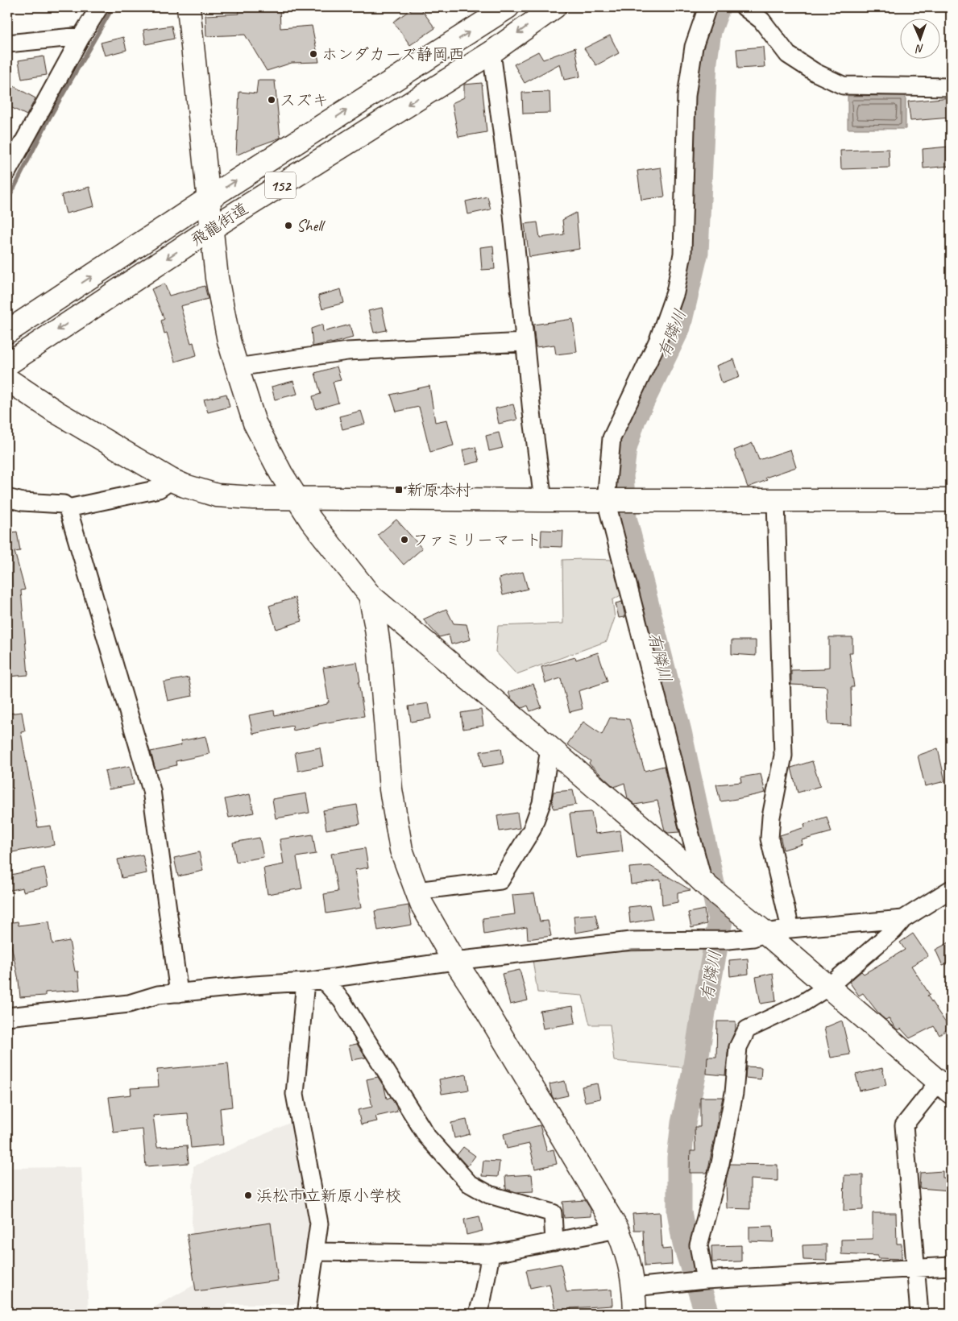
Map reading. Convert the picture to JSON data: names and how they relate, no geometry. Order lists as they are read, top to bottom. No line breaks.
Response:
{"streets":{"main road":["152","飛龍街道"]},"water":["有隣川"],"places":{"other":["ホンダカーズ静岡西","スズキ","Shell","ファミリーマート","浜松市立新原小学校"],"transit":["新原本村"]},"north":"bottom"}
